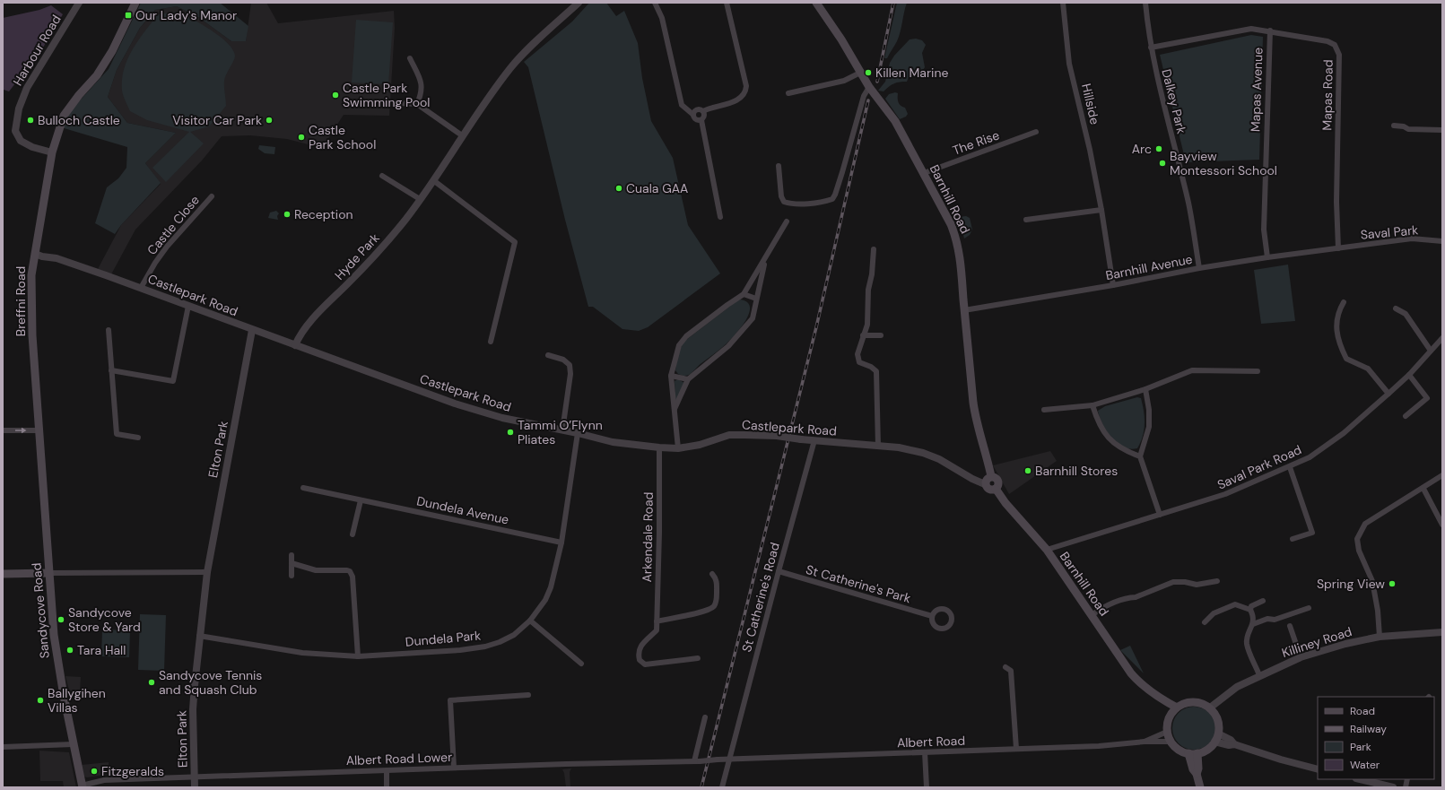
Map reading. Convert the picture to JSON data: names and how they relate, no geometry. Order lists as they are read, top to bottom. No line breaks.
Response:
{"streets":{"main road":["Barnhill Road","Breffni Road","Sandycove Road"],"street":["Harbour Road","Mapas Avenue","Mapas Road","Dalkey Park","Hillside","The Rise","Castle Close","Saval Park","Hyde Park","Barnhill Avenue","Castlepark Road","Elton Park","Saval Park Road","Dundela Avenue","Arkendale Road","St Catherine's Park","St Catherine's Road","Dundela Park","Killiney Road","Albert Road","Albert Road Lower"]},"crossings":[["Harbour Road","Breffni Road"],["Mapas Avenue","Mapas Road"],["Mapas Avenue","Barnhill Avenue"],["Mapas Road","Dalkey Park"],["Mapas Road","Saval Park"],["Mapas Road","Barnhill Avenue"],["Dalkey Park","Barnhill Avenue"],["Hillside","Barnhill Avenue"],["The Rise","Barnhill Road"],["Barnhill Road","Barnhill Avenue"],["Barnhill Road","Castlepark Road"],["Barnhill Road","Saval Park Road"],["Barnhill Road","Killiney Road"],["Barnhill Road","Albert Road"],["Castle Close","Castlepark Road"],["Saval Park","Barnhill Avenue"],["Hyde Park","Castlepark Road"],["Castlepark Road","Breffni Road"],["Castlepark Road","Elton Park"],["Castlepark Road","Arkendale Road"],["Castlepark Road","St Catherine's Road"],["Castlepark Road","Dundela Park"],["Breffni Road","Sandycove Road"],["Elton Park","Dundela Park"],["Elton Park","Albert Road Lower"],["Dundela Avenue","Dundela Park"],["St Catherine's Park","St Catherine's Road"],["St Catherine's Road","Albert Road"],["Sandycove Road","Albert Road Lower"],["Killiney Road","Albert Road"],["Albert Road","Albert Road Lower"]],"places":{"transit":["Our Lady's Manor"],"other":["Killen Marine","Castle Park Swimming Pool","Bulloch Castle","Visitor Car Park","Castle Park School","Arc","Bayview Montessori School","Cuala GAA","Reception","Tammi O’Flynn Pliates","Barnhill Stores","Spring View","Sandycove Store & Yard","Tara Hall","Sandycove Tennis and Squash Club","Ballygihen Villas","Fitzgeralds"]},"legend":["Road","Railway","Park","Water"]}
